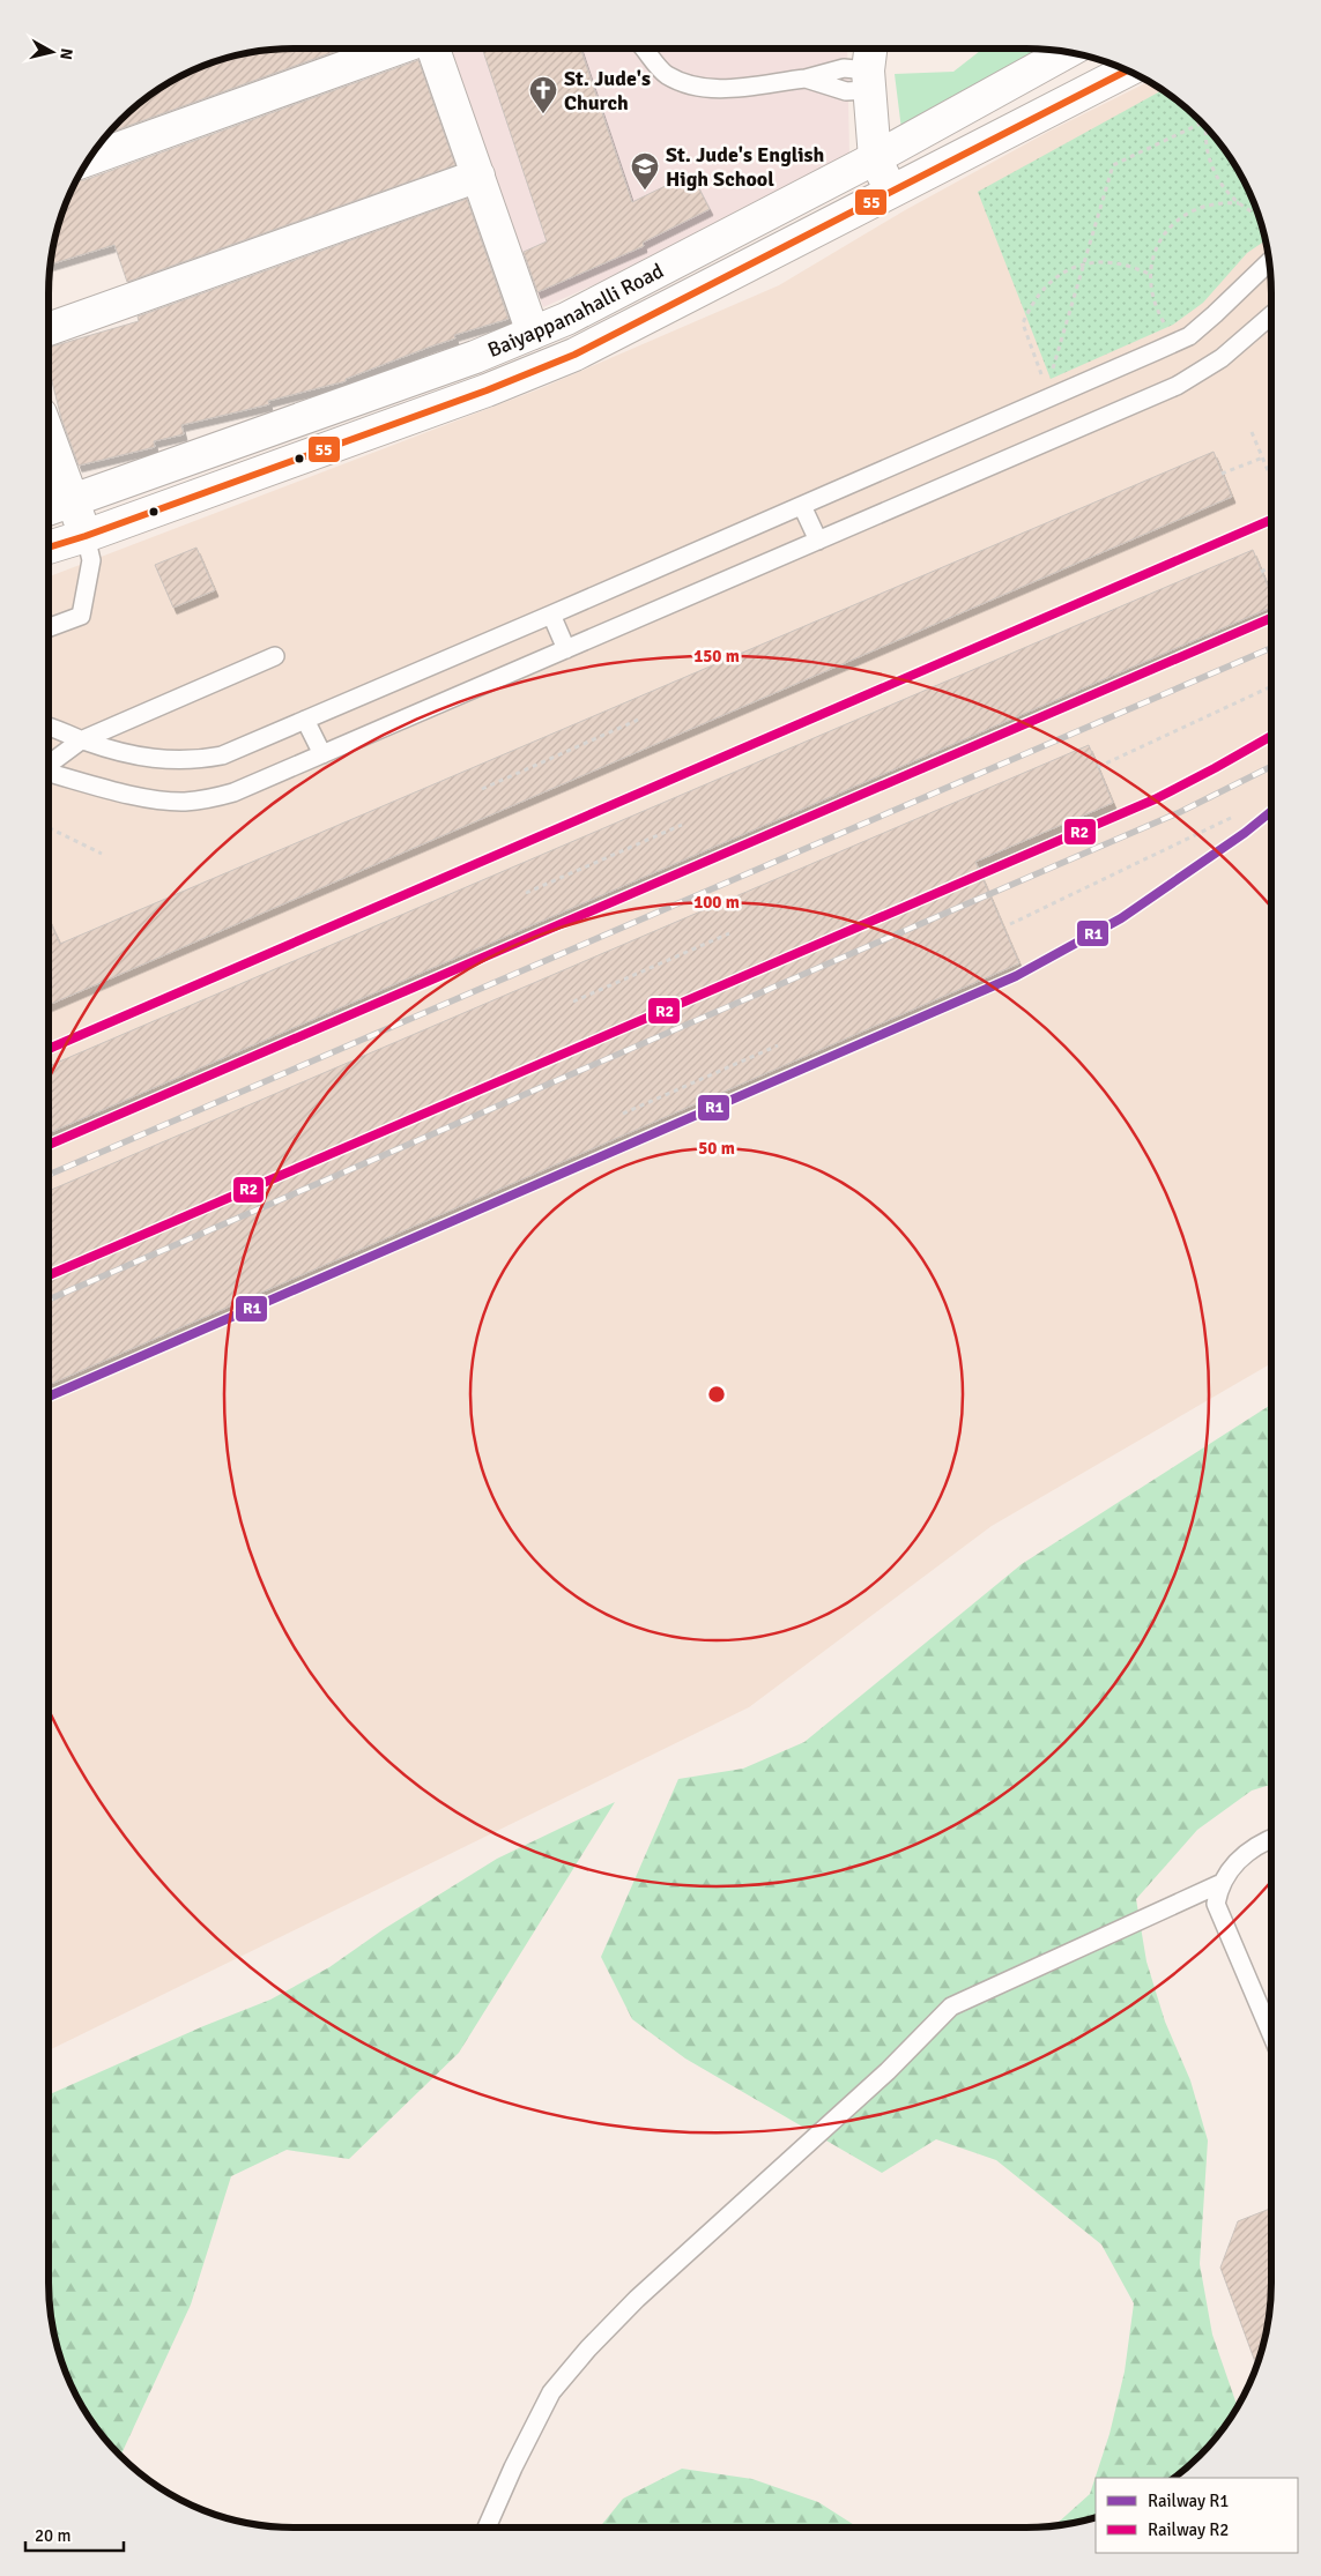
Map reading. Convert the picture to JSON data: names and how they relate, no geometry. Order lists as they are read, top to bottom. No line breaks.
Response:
{"streets":{"street":["Baiyappanahalli Road"]},"places":{"church":["St. Jude's Church"],"school or university":["St. Jude's English High School"]},"lines":["transit line 55","rail line R2","rail line R1"],"legend":["Railway R1","Railway R2"],"scale_bar":"20 m","north":"right","rings":["150 m","100 m","50 m"]}
